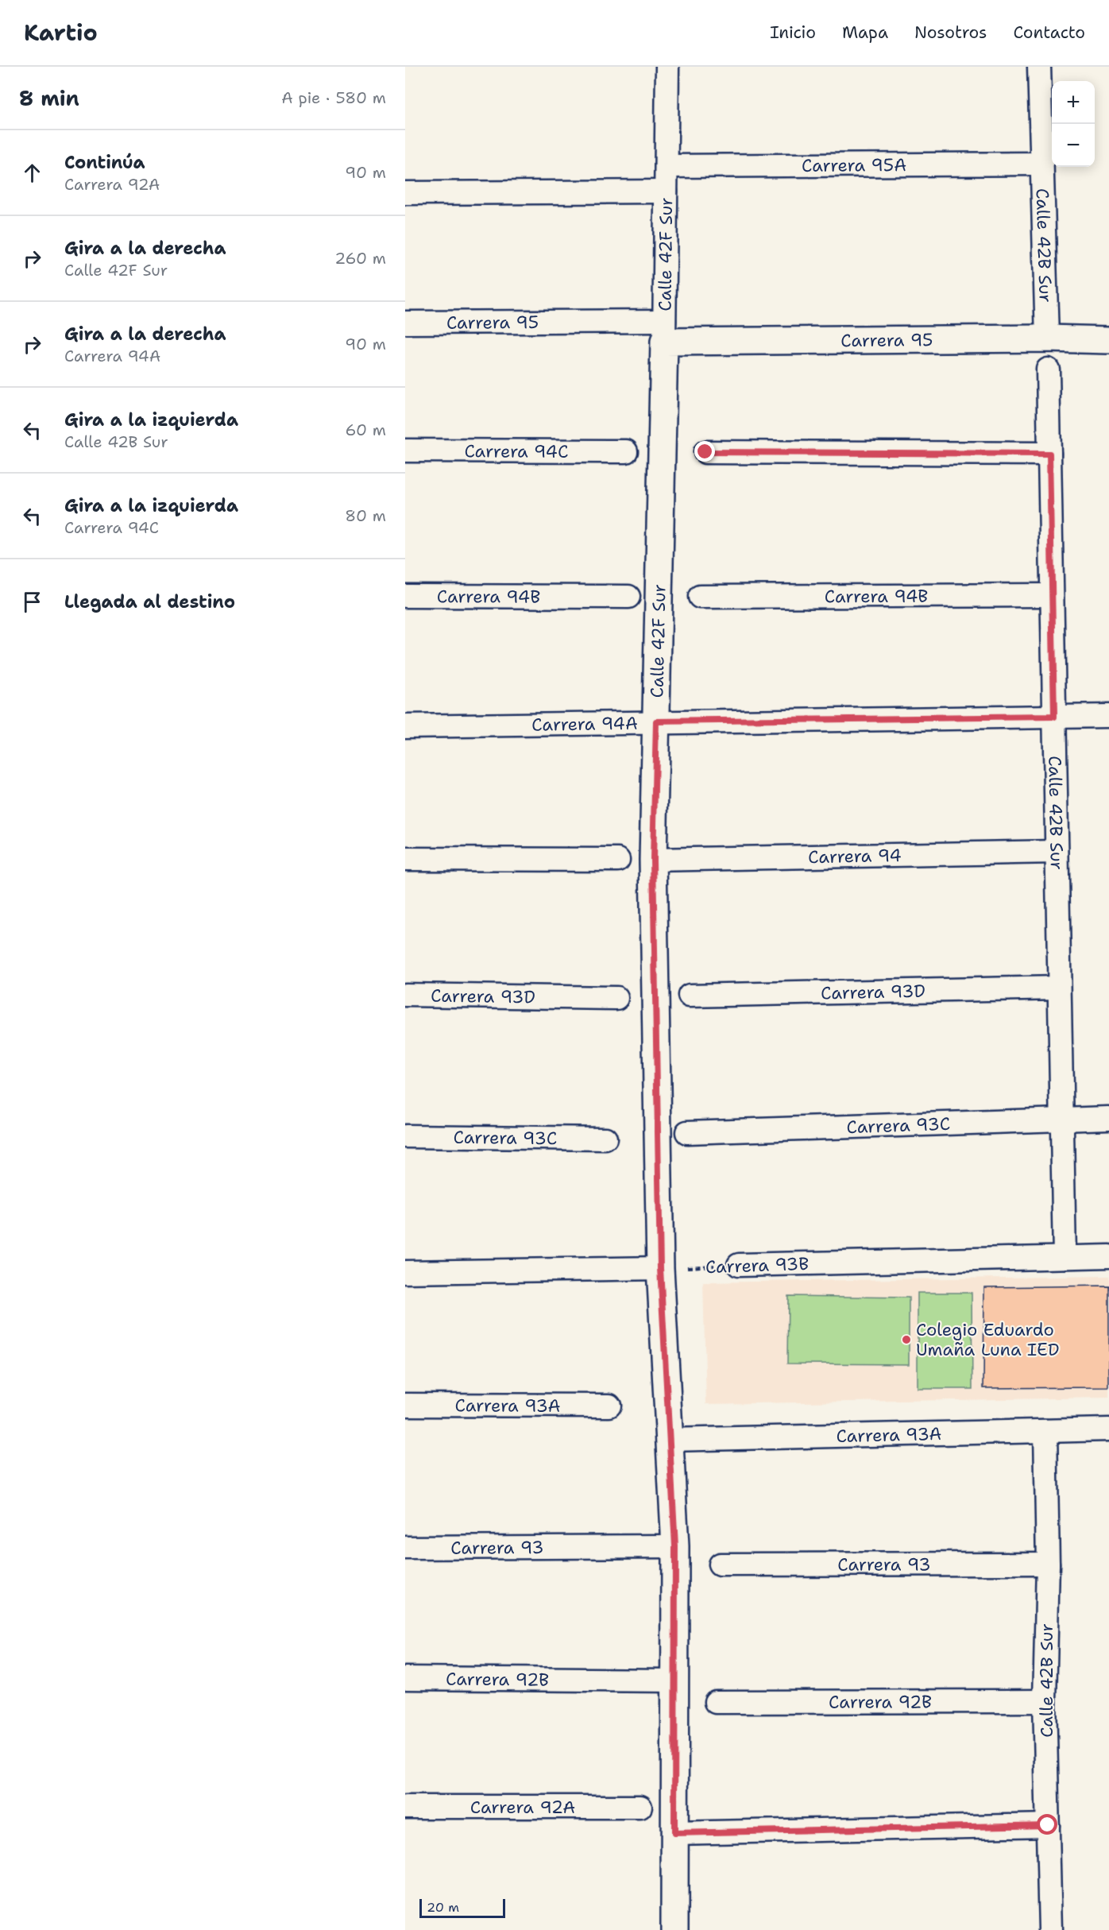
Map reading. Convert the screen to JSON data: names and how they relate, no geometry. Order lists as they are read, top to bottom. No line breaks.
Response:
{"streets":{"street":["Carrera 95A","Calle 42B Sur","Calle 42F Sur","Carrera 95","Carrera 94C","Carrera 94B","Carrera 94A","Carrera 94","Carrera 93D","Carrera 93C","Carrera 93B","Carrera 93A","Carrera 93","Carrera 92B","Carrera 92A"]},"crossings":[["Carrera 95A","Calle 42B Sur"],["Carrera 95A","Calle 42F Sur"],["Calle 42B Sur","Carrera 95"],["Calle 42B Sur","Carrera 94B"],["Calle 42B Sur","Carrera 94A"],["Calle 42B Sur","Carrera 94"],["Calle 42B Sur","Carrera 93D"],["Calle 42B Sur","Carrera 93C"],["Calle 42B Sur","Carrera 93B"],["Calle 42B Sur","Carrera 93A"],["Calle 42B Sur","Carrera 93"],["Calle 42B Sur","Carrera 92B"],["Calle 42F Sur","Carrera 95"],["Calle 42F Sur","Carrera 94A"],["Calle 42F Sur","Carrera 94"],["Calle 42F Sur","Carrera 93B"],["Calle 42F Sur","Carrera 93A"],["Calle 42F Sur","Carrera 93"],["Calle 42F Sur","Carrera 92B"]],"places":["Colegio Eduardo Umaña Luna IED"],"scale_bar":"20 m","page":{"header":"Kartio","nav":["Inicio","Mapa","Nosotros","Contacto"],"heading":["8 min","A pie · 580 m"],"map_buttons":["+","−"],"list":[["Continúa","Carrera 92A","90 m"],["Gira a la derecha","Calle 42F Sur","260 m"],["Gira a la derecha","Carrera 94A","90 m"],["Gira a la izquierda","Calle 42B Sur","60 m"],["Gira a la izquierda","Carrera 94C","80 m"],"Llegada al destino"],"scale":"20 m"}}
